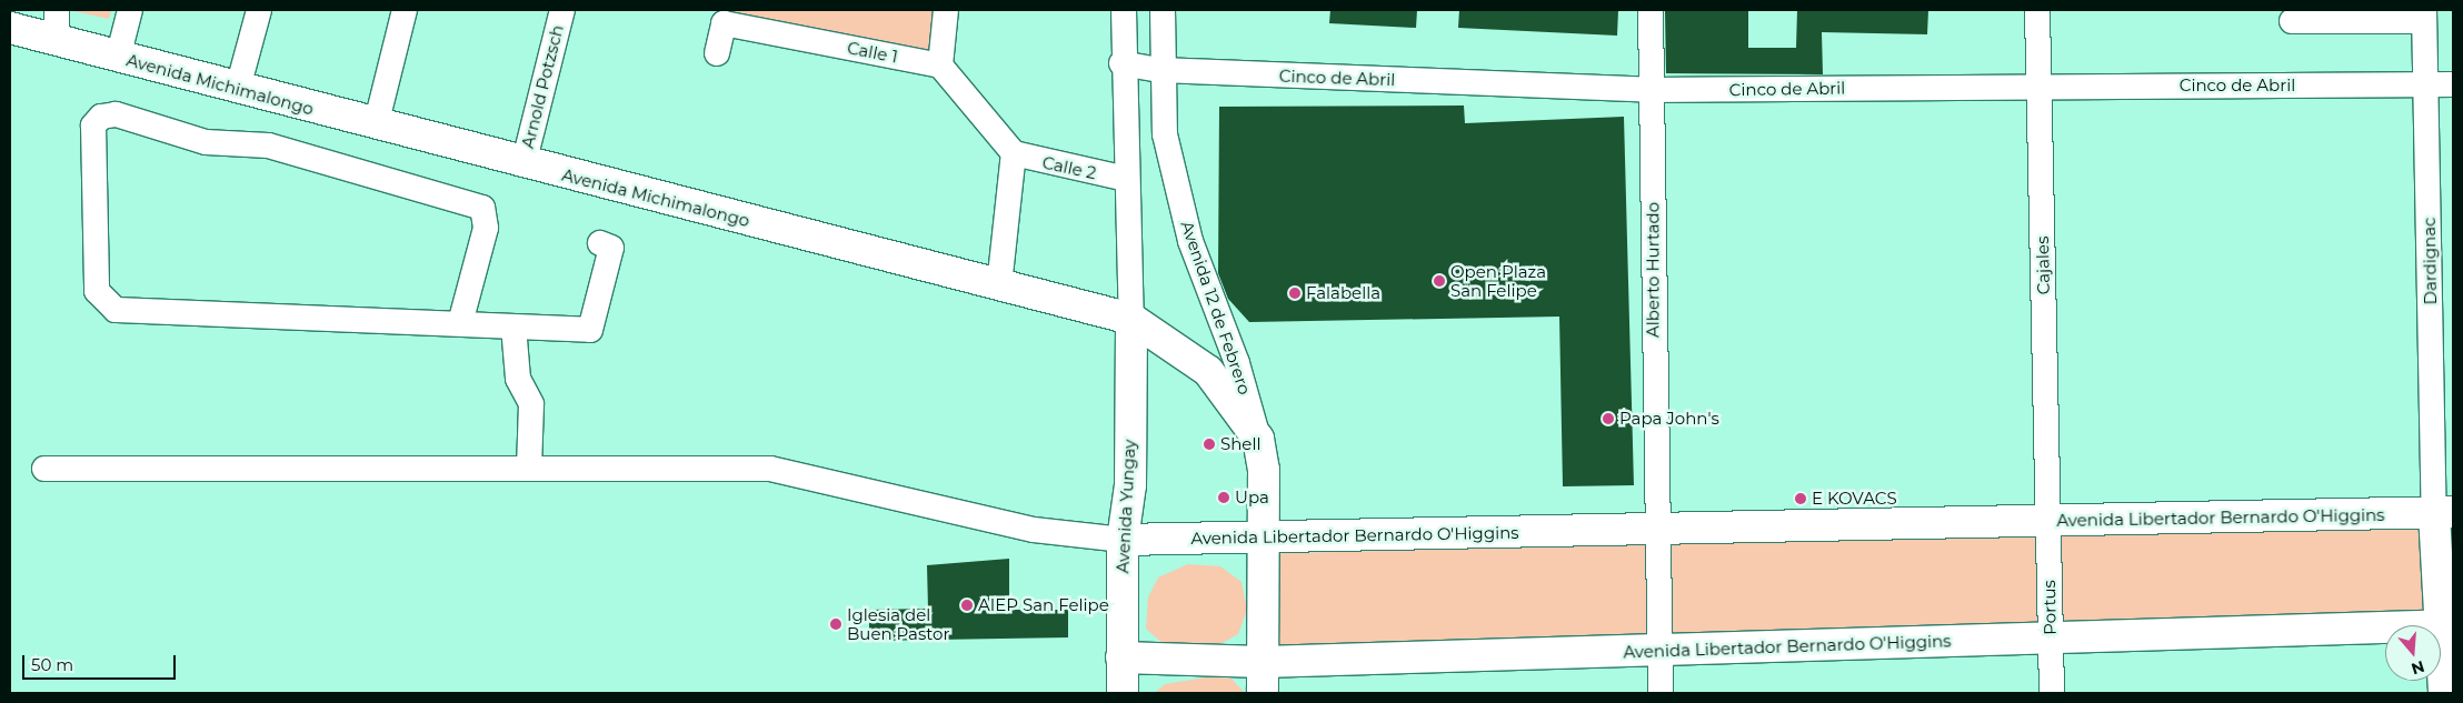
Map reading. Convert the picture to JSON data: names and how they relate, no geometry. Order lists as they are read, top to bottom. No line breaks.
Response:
{"streets":{"main road":["Avenida Michimalongo","Avenida Yungay","Avenida Libertador Bernardo O'Higgins"],"street":["Calle 1","Cinco de Abril","Arnold Potzsch","Calle 2","Dardignac","Cajales","Alberto Hurtado","Avenida 12 de Febrero","Portus"]},"crossings":[["Cinco de Abril","Dardignac"],["Cinco de Abril","Cajales"],["Cinco de Abril","Alberto Hurtado"],["Cinco de Abril","Avenida 12 de Febrero"],["Avenida Michimalongo","Arnold Potzsch"],["Avenida Michimalongo","Avenida 12 de Febrero"],["Avenida Michimalongo","Avenida Yungay"],["Dardignac","Avenida Libertador Bernardo O'Higgins"],["Cajales","Avenida Libertador Bernardo O'Higgins"],["Cajales","Portus"],["Alberto Hurtado","Avenida Libertador Bernardo O'Higgins"],["Avenida Yungay","Avenida Libertador Bernardo O'Higgins"],["Avenida Libertador Bernardo O'Higgins","Portus"]],"places":["Open Plaza San Felipe","Falabella","Papa John's","Shell","Upa","E KOVACS","AIEP San Felipe","Iglesia del Buen Pastor"],"scale_bar":"50 m","north":"bottom"}
